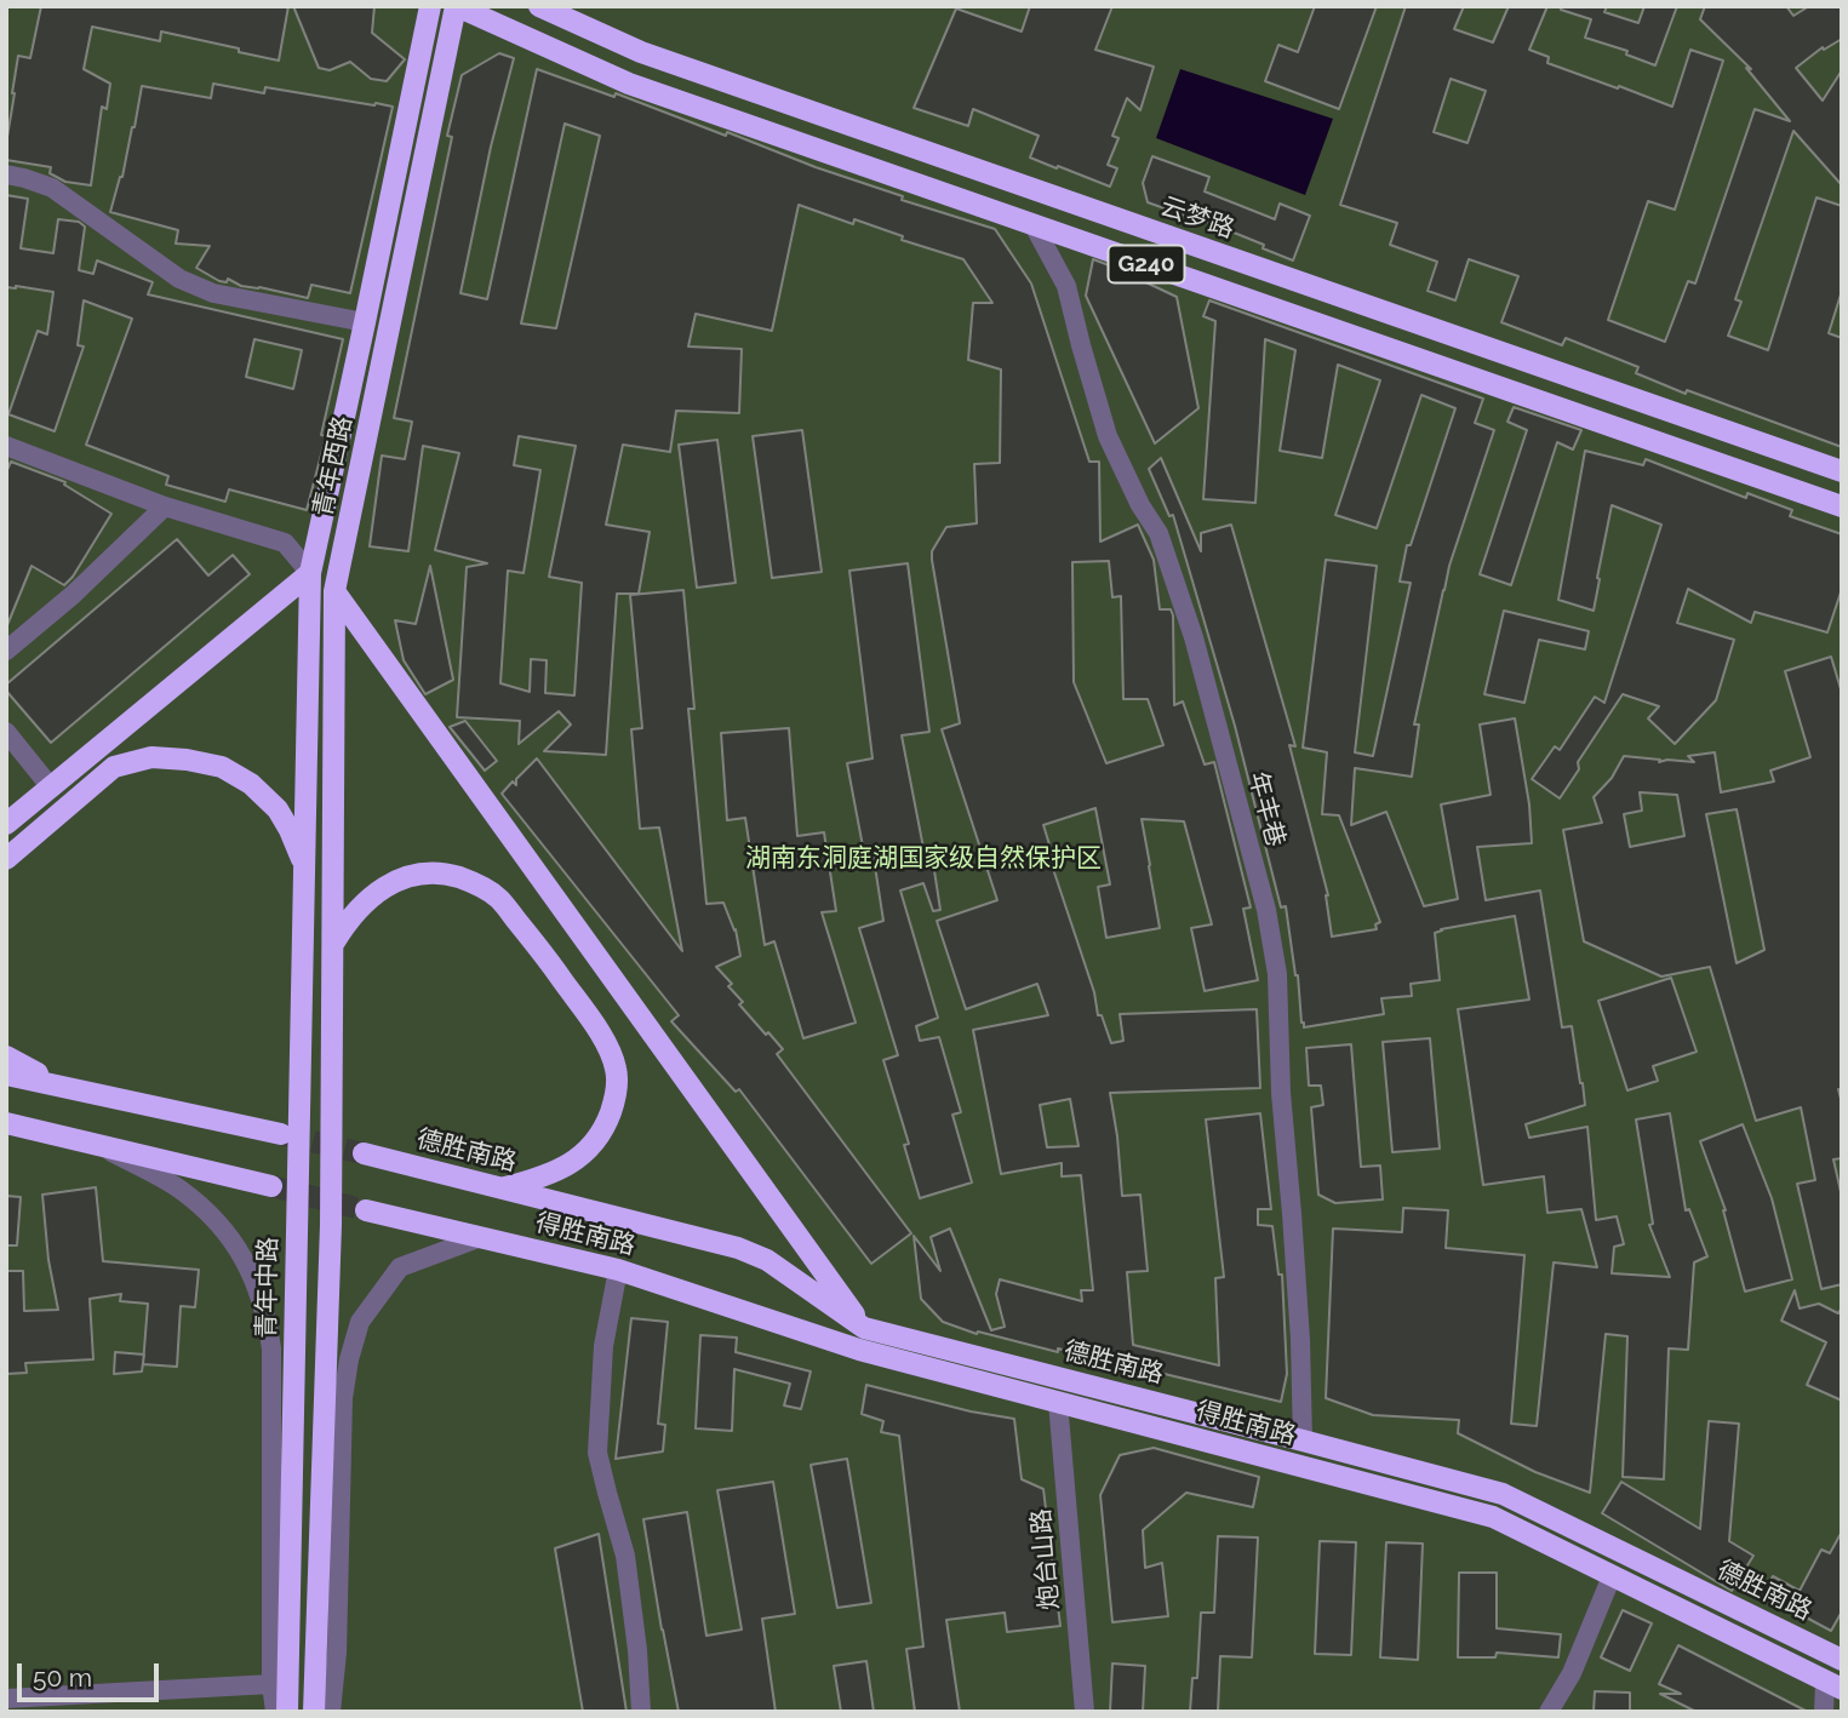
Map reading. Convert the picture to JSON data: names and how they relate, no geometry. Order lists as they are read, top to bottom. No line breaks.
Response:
{"streets":{"main road":["云梦路","G240","青年西路","德胜南路","得胜南路","青年中路"],"street":["年丰巷","炮台山路"]},"crossings":[["G240","青年西路"],["G240","年丰巷"],["青年西路","青年中路"],["年丰巷","德胜南路"],["得胜南路","炮台山路"]],"parks":["湖南东洞庭湖国家级自然保护区"],"scale_bar":"50 m"}
